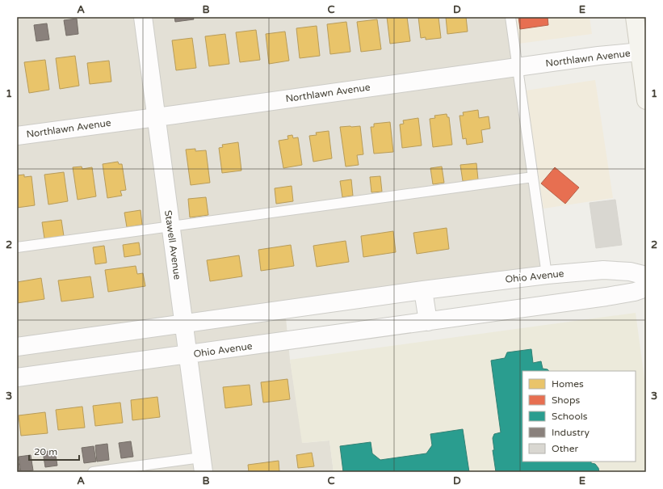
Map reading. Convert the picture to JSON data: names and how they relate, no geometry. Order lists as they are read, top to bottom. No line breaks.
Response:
{"streets":{"street":["Northlawn Avenue","Stawell Avenue","Ohio Avenue"]},"crossings":[["Northlawn Avenue","Stawell Avenue"],["Stawell Avenue","Ohio Avenue"]],"legend":["Homes","Shops","Schools","Industry","Other"],"scale_bar":"20 m","grid":{"columns":["A","B","C","D","E"],"rows":["1","2","3"]}}
